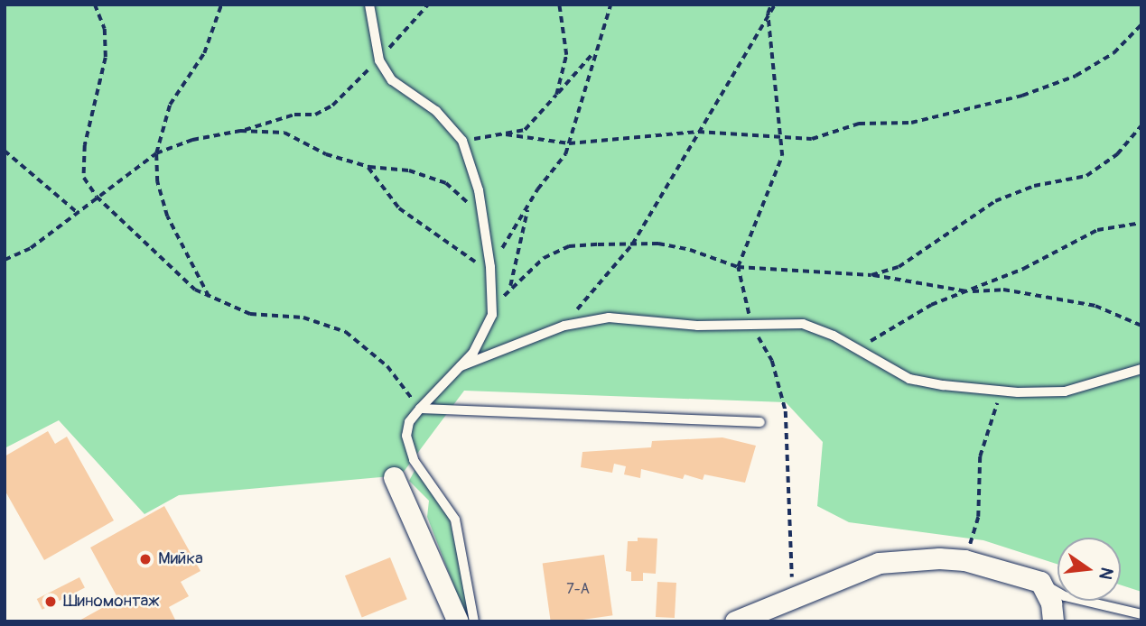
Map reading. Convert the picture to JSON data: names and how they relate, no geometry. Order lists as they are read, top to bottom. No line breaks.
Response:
{"places":["Мийка","Шиномонтаж"],"house_numbers":["7-А"],"north":"right"}
